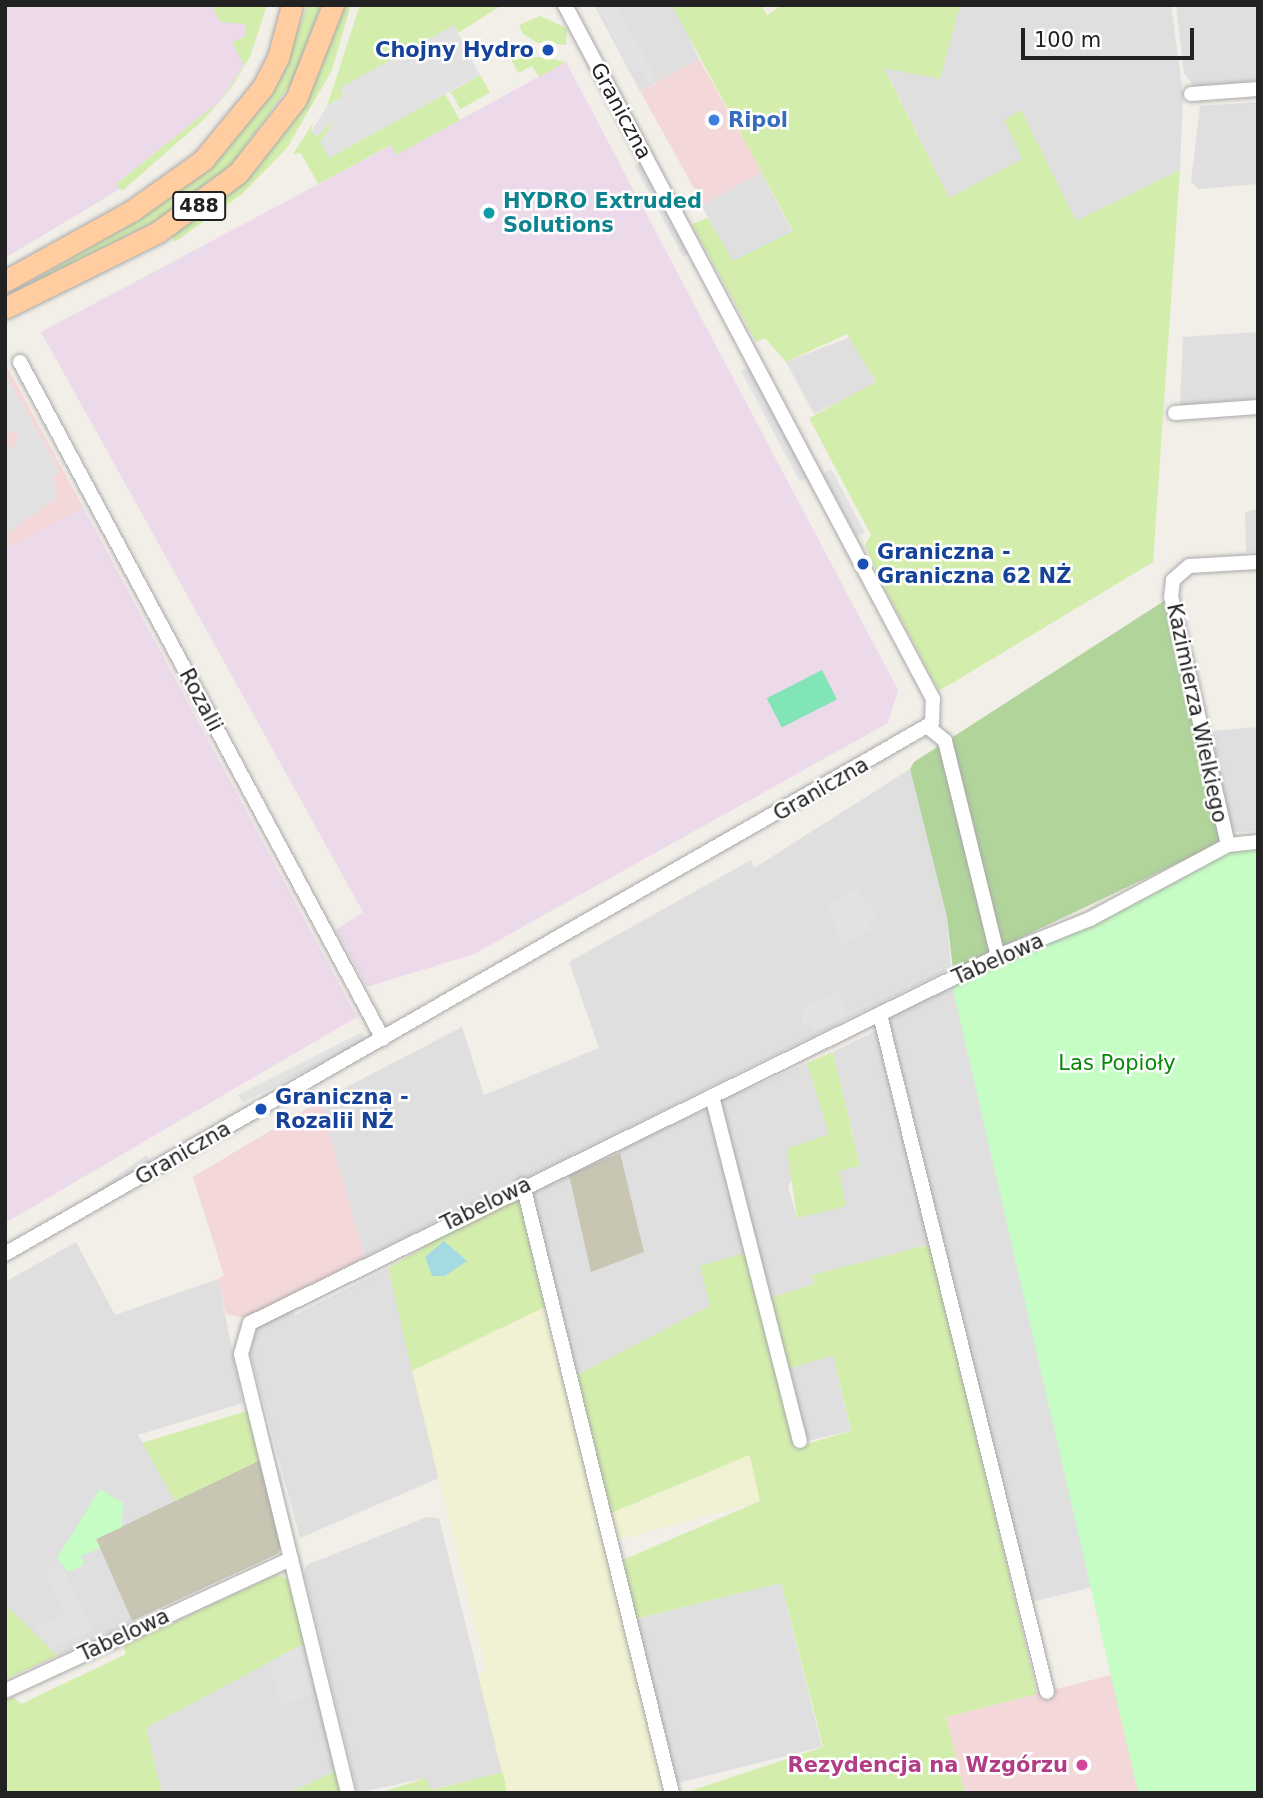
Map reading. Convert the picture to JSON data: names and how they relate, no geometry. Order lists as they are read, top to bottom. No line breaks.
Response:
{"streets":{"main road":["488"],"street":["Graniczna","Rozalii","Kazimierza Wielkiego","Tabelowa"]},"crossings":[["Graniczna","Rozalii"],["Kazimierza Wielkiego","Tabelowa"]],"parks":["Las Popioły"],"places":["Chojny Hydro","Ripol","HYDRO Extruded Solutions","Graniczna - Graniczna 62 NŻ","Graniczna - Rozalii NŻ","Rezydencja na Wzgórzu"],"scale_bar":"100 m"}
